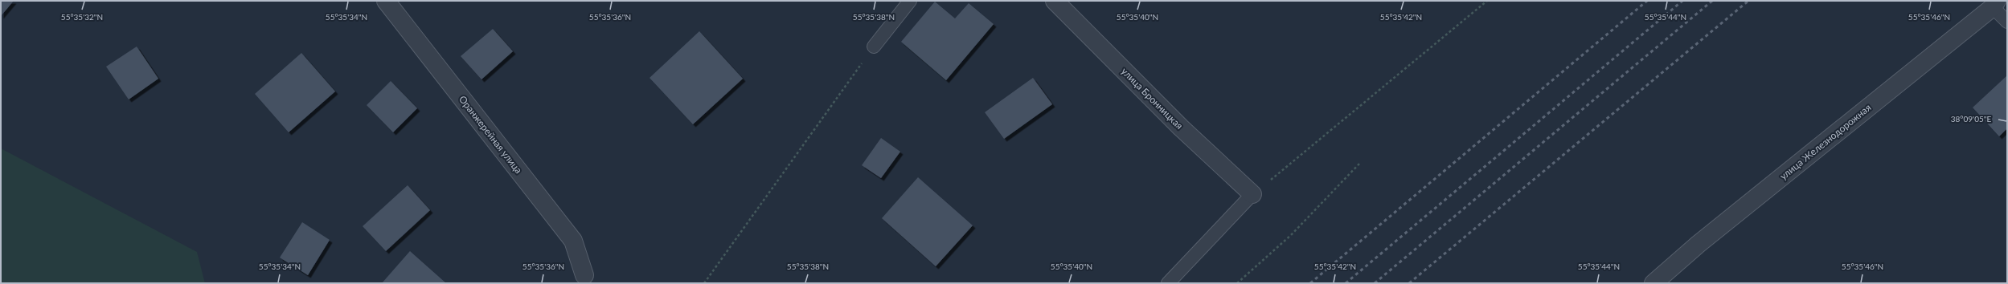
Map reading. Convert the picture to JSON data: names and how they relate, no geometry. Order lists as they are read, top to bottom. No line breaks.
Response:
{"streets":{"street":["улица Бронницкая","Оранжерейная улица","улица Железнодорожная"]},"coordinates":["55°35'32\"N","55°35'34\"N","55°35'36\"N","55°35'42\"N","55°35'38\"N","55°35'40\"N","55°35'44\"N","55°35'46\"N","38°09'05\"E"]}
